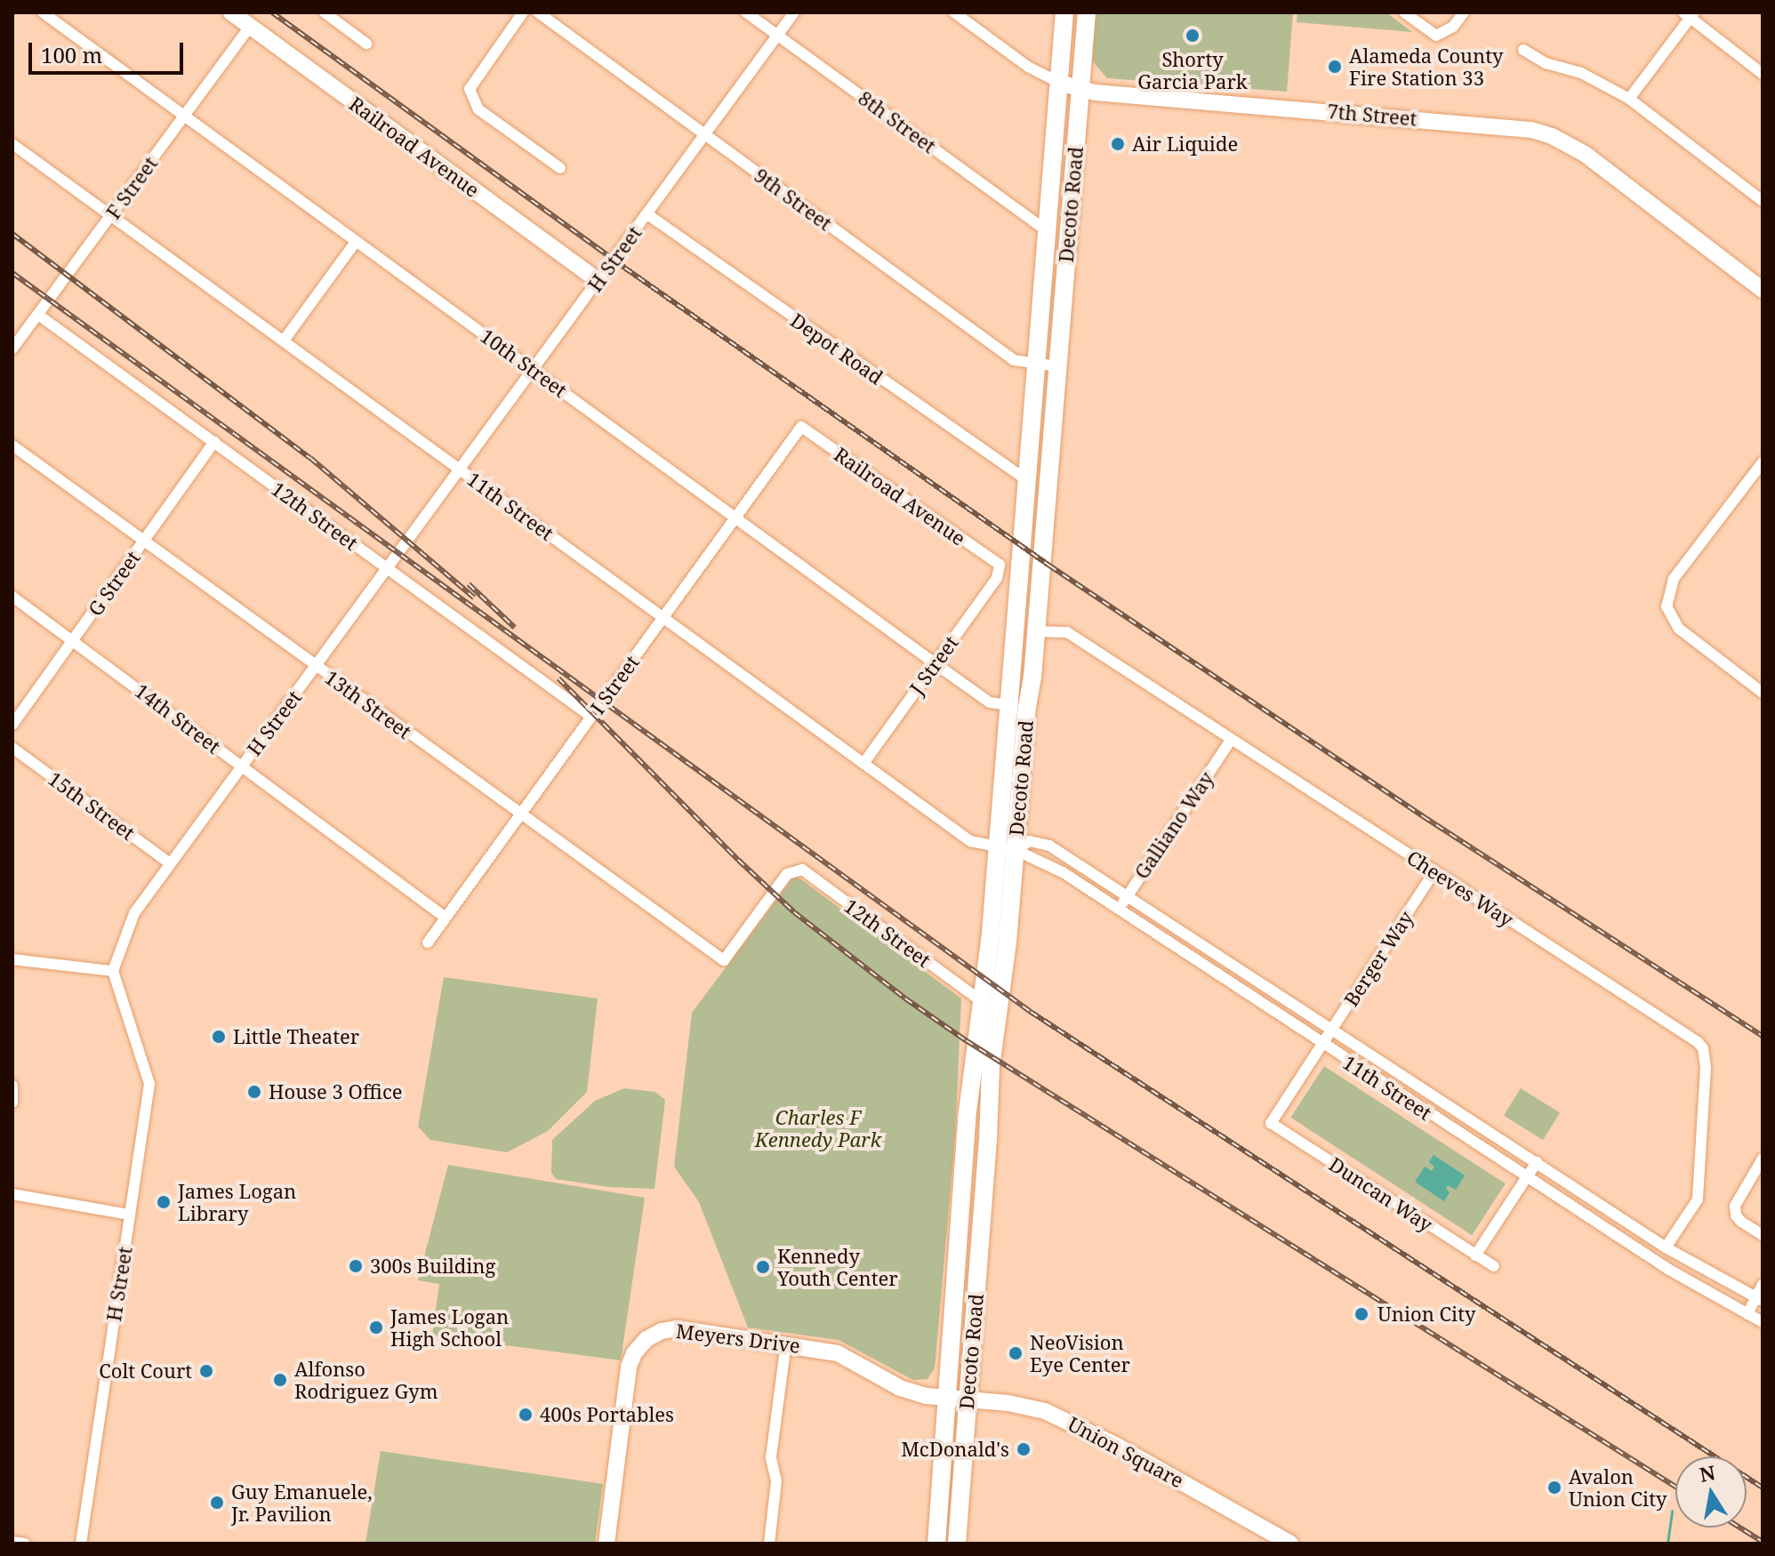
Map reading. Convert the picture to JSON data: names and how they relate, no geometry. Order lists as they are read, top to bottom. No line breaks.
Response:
{"streets":{"main road":["Decoto Road"],"street":["7th Street","8th Street","Railroad Avenue","F Street","9th Street","H Street","Depot Road","10th Street","11th Street","12th Street","G Street","J Street","I Street","13th Street","14th Street","15th Street","Galliano Way","Cheeves Way","Berger Way","Duncan Way","Meyers Drive","Union Square"]},"crossings":[["7th Street","Decoto Road"],["8th Street","Decoto Road"],["8th Street","H Street"],["Railroad Avenue","F Street"],["Railroad Avenue","H Street"],["Railroad Avenue","J Street"],["Railroad Avenue","I Street"],["F Street","10th Street"],["F Street","11th Street"],["F Street","12th Street"],["9th Street","Decoto Road"],["9th Street","H Street"],["Decoto Road","Depot Road"],["Decoto Road","10th Street"],["Decoto Road","11th Street"],["Decoto Road","12th Street"],["Decoto Road","Cheeves Way"],["Decoto Road","Meyers Drive"],["Decoto Road","Union Square"],["H Street","Depot Road"],["H Street","10th Street"],["H Street","11th Street"],["H Street","12th Street"],["H Street","13th Street"],["H Street","14th Street"],["H Street","15th Street"],["10th Street","J Street"],["10th Street","I Street"],["11th Street","J Street"],["11th Street","I Street"],["11th Street","Galliano Way"],["11th Street","Cheeves Way"],["11th Street","Berger Way"],["11th Street","Duncan Way"],["12th Street","G Street"],["12th Street","I Street"],["12th Street","13th Street"],["G Street","13th Street"],["G Street","14th Street"],["I Street","13th Street"],["I Street","14th Street"],["Galliano Way","Cheeves Way"],["Cheeves Way","Berger Way"],["Berger Way","Duncan Way"],["Meyers Drive","Union Square"]],"parks":["Charles F Kennedy Park"],"places":["Shorty Garcia Park","Alameda County Fire Station 33","Air Liquide","Little Theater","House 3 Office","James Logan Library","300s Building","Kennedy Youth Center","Union City","James Logan High School","NeoVision Eye Center","Colt Court","Alfonso Rodriguez Gym","400s Portables","McDonald's","Avalon Union City","Guy Emanuele, Jr. Pavilion"],"scale_bar":"100 m","north":"top"}
